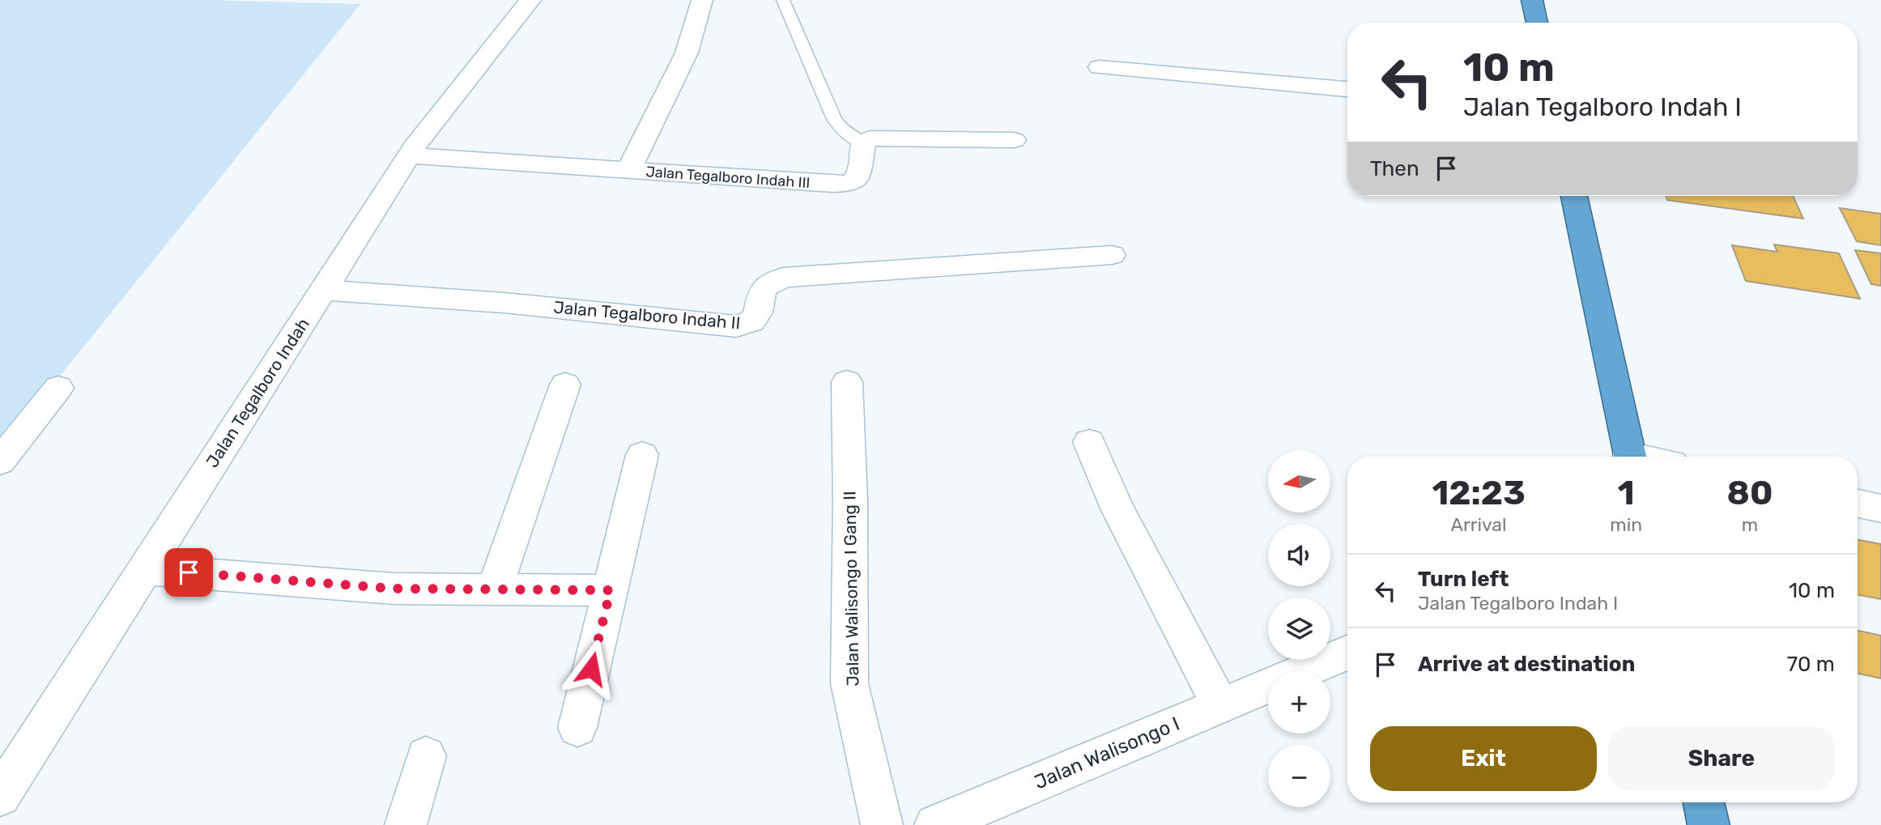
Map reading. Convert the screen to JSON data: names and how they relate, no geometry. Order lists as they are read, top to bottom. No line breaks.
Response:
{"streets":{"street":["Jalan Tegalboro Indah III","Jalan Tegalboro Indah II","Jalan Tegalboro Indah","Jalan Walisongo I Gang II","Jalan Walisongo I"]},"crossings":[["Jalan Tegalboro Indah III","Jalan Tegalboro Indah"],["Jalan Tegalboro Indah II","Jalan Tegalboro Indah"]],"north":"left","page":{"turn":["10 m","Jalan Tegalboro Indah I"],"then":"Then","map_buttons":["+","−"],"eta":["12:23","Arrival","1","min","80","m"],"list":[{"name":"Turn left","note":"Jalan Tegalboro Indah I","value":"10 m"},{"name":"Arrive at destination","value":"70 m"}],"buttons":["Exit","Share"]}}
